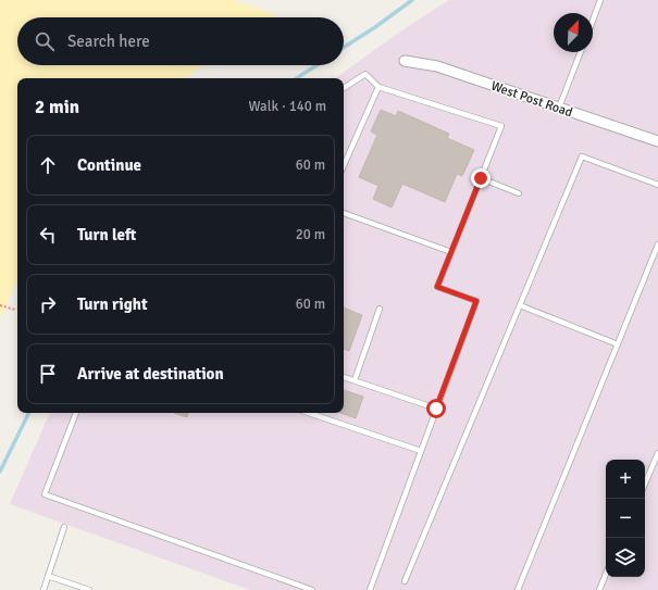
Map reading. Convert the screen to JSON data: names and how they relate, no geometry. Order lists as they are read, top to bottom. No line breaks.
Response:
{"streets":{"street":["West Post Road"]},"north":"top right","page":{"search":"Search here","heading":["2 min","Walk · 140 m"],"list":[["Continue","60 m"],["Turn left","20 m"],["Turn right","60 m"],"Arrive at destination"],"map_buttons":["+","−"]}}
